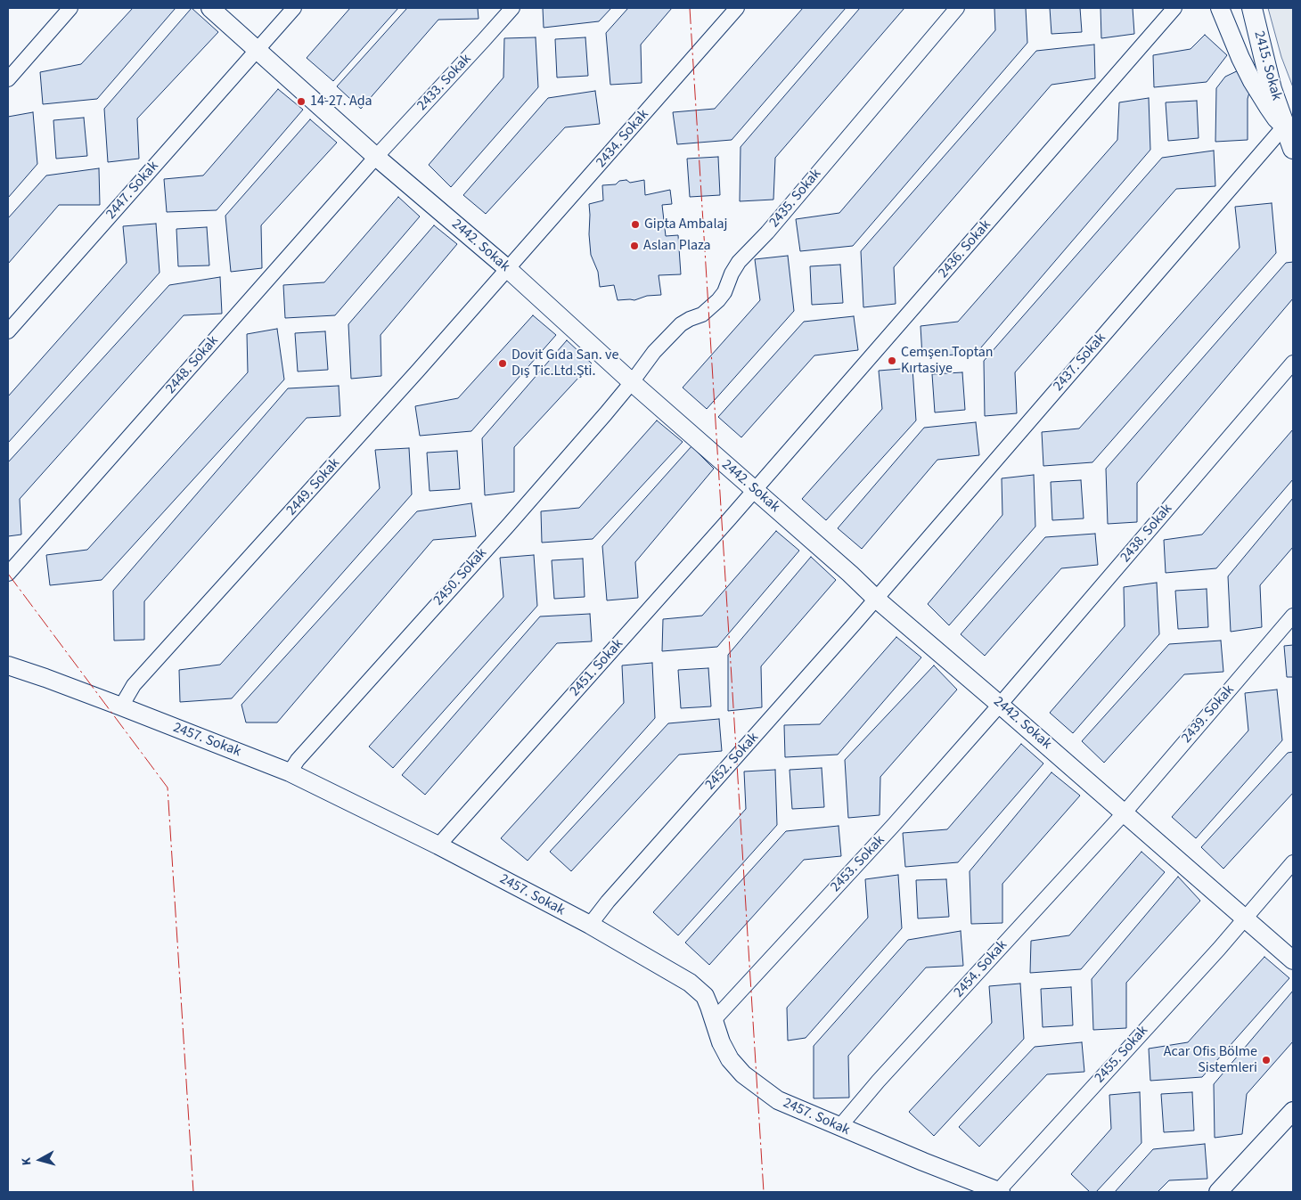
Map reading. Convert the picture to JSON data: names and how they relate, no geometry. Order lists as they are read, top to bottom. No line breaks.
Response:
{"streets":{"main road":["2415. Sokak"],"street":["2433. Sokak","2434. Sokak","2447. Sokak","2435. Sokak","2442. Sokak","2436. Sokak","2437. Sokak","2448. Sokak","2449. Sokak","2438. Sokak","2450. Sokak","2451. Sokak","2439. Sokak","2457. Sokak","2452. Sokak","2453. Sokak","2454. Sokak","2455. Sokak"]},"crossings":[["2415. Sokak","2437. Sokak"],["2433. Sokak","2442. Sokak"],["2433. Sokak","2448. Sokak"],["2434. Sokak","2442. Sokak"],["2434. Sokak","2449. Sokak"],["2447. Sokak","2442. Sokak"],["2435. Sokak","2442. Sokak"],["2435. Sokak","2450. Sokak"],["2442. Sokak","2436. Sokak"],["2442. Sokak","2437. Sokak"],["2442. Sokak","2448. Sokak"],["2442. Sokak","2449. Sokak"],["2442. Sokak","2438. Sokak"],["2442. Sokak","2450. Sokak"],["2442. Sokak","2451. Sokak"],["2442. Sokak","2439. Sokak"],["2442. Sokak","2452. Sokak"],["2442. Sokak","2453. Sokak"],["2442. Sokak","2454. Sokak"],["2442. Sokak","2455. Sokak"],["2436. Sokak","2451. Sokak"],["2437. Sokak","2452. Sokak"],["2449. Sokak","2457. Sokak"],["2438. Sokak","2453. Sokak"],["2450. Sokak","2457. Sokak"],["2451. Sokak","2457. Sokak"],["2439. Sokak","2454. Sokak"],["2457. Sokak","2452. Sokak"],["2457. Sokak","2453. Sokak"],["2457. Sokak","2454. Sokak"],["2457. Sokak","2455. Sokak"]],"places":["14-27. Ada","Gipta Ambalaj","Aslan Plaza","Cemşen Toptan Kırtasiye","Dovit Gıda San. ve Dış Tic.Ltd.Şti.","Acar Ofis Bölme Sistemleri"],"north":"left"}
